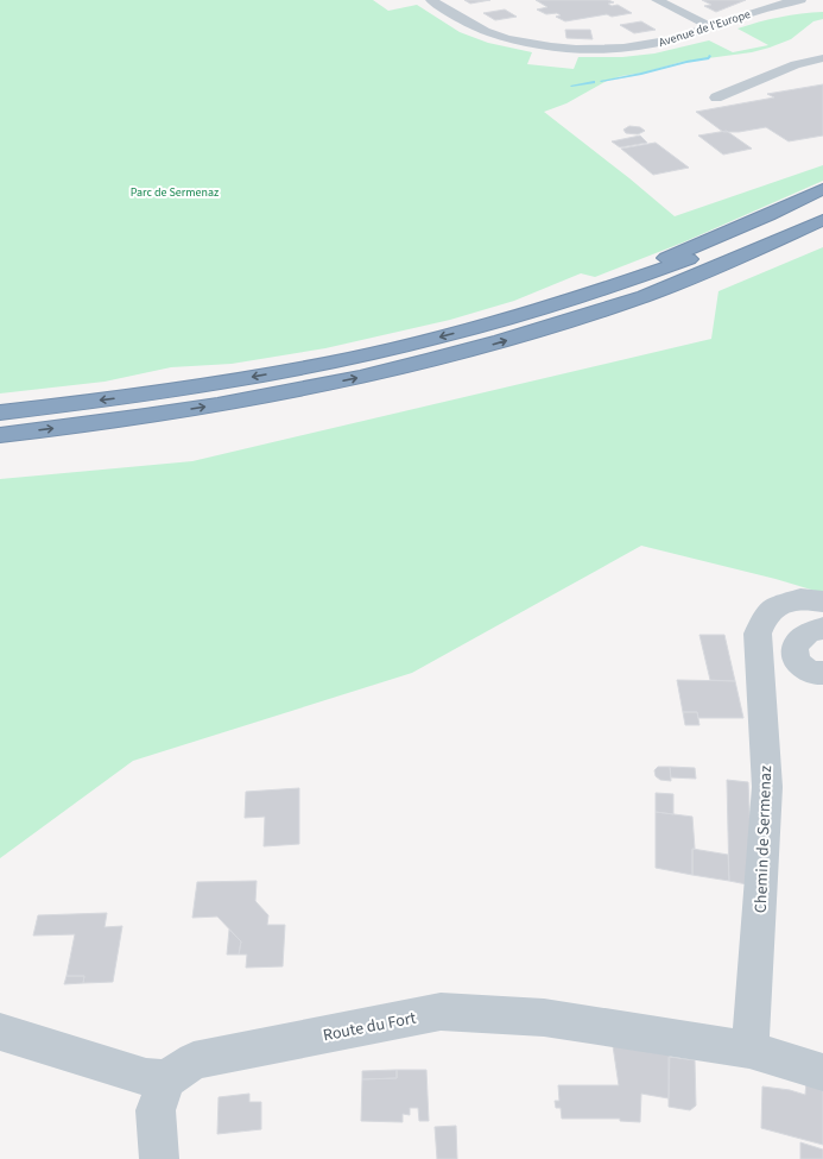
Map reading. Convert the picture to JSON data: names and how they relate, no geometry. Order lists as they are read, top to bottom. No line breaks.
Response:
{"streets":{"street":["Avenue de l'Europe","Chemin de Sermenaz","Route du Fort"]},"crossings":[["Chemin de Sermenaz","Route du Fort"]],"parks":["Parc de Sermenaz"]}
